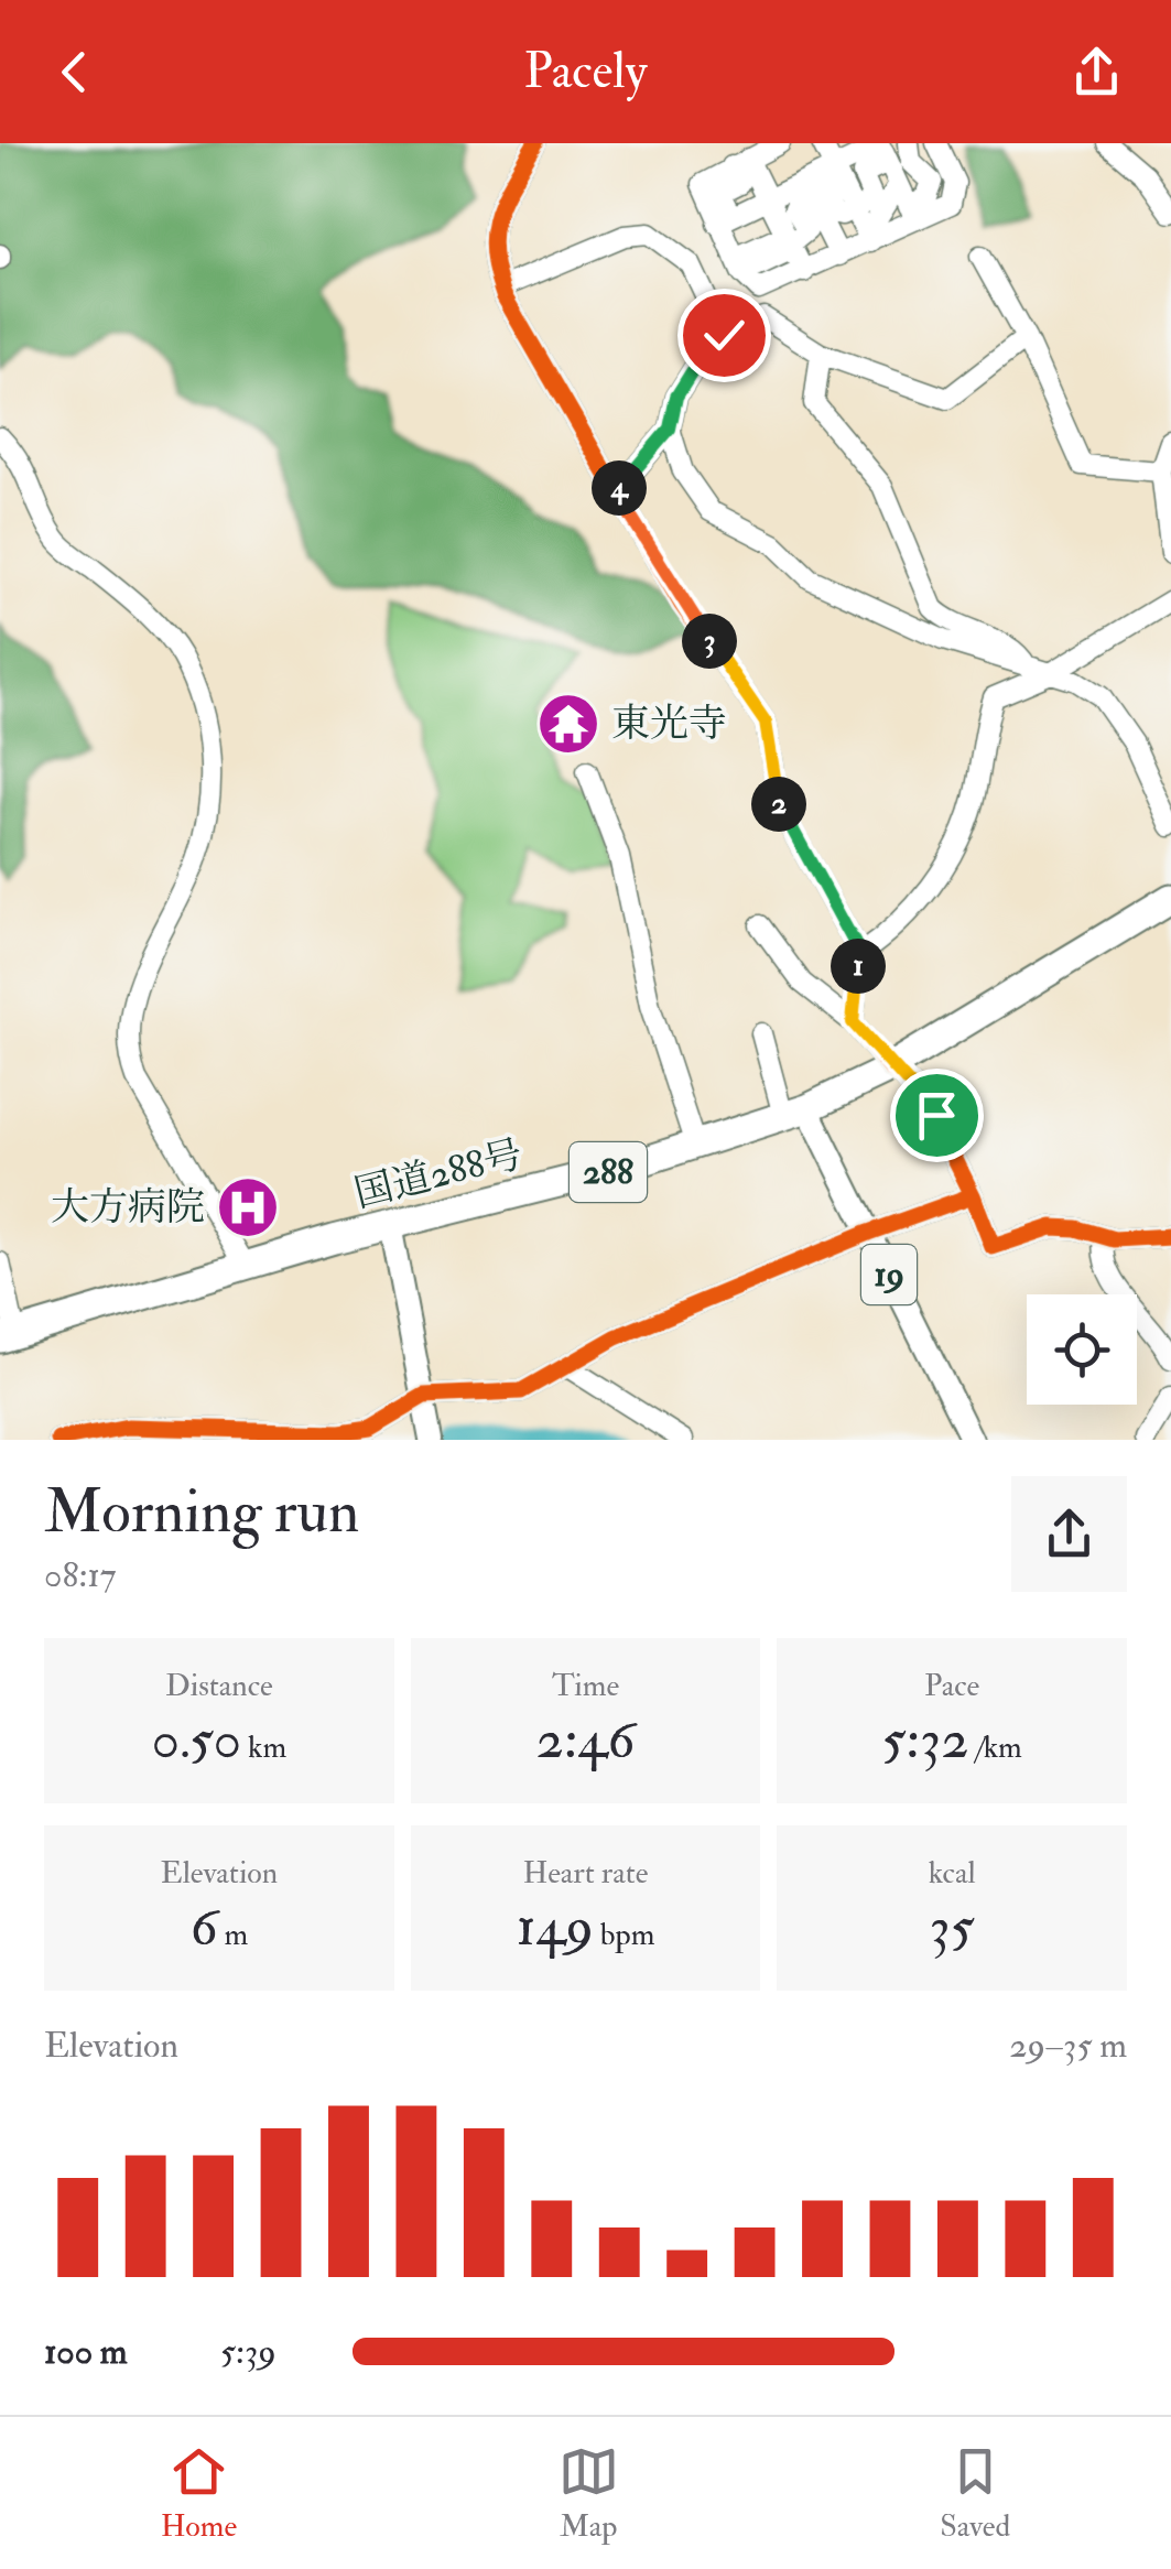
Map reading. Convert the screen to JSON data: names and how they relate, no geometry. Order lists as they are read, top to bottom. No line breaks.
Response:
{"streets":{"highway":["288","国道288号"],"main road":["19"]},"crossings":[["国道288号","19"]],"places":{"temple":["東光寺"],"hospital":["大方病院"]},"page":{"header":"Pacely","pins":["4","3","2","1"],"heading":["Morning run","08:17"],"stats":[["Distance","0.50 km"],["Time","2:46"],["Pace","5:32 /km"],["Elevation","6 m"],["Heart rate","149 bpm"],["kcal","35"]],"chart":["Elevation","29–35 m"],"list":[{"name":"100 m","note":"5:39"}],"tabs":["Home","Map","Saved"]}}
